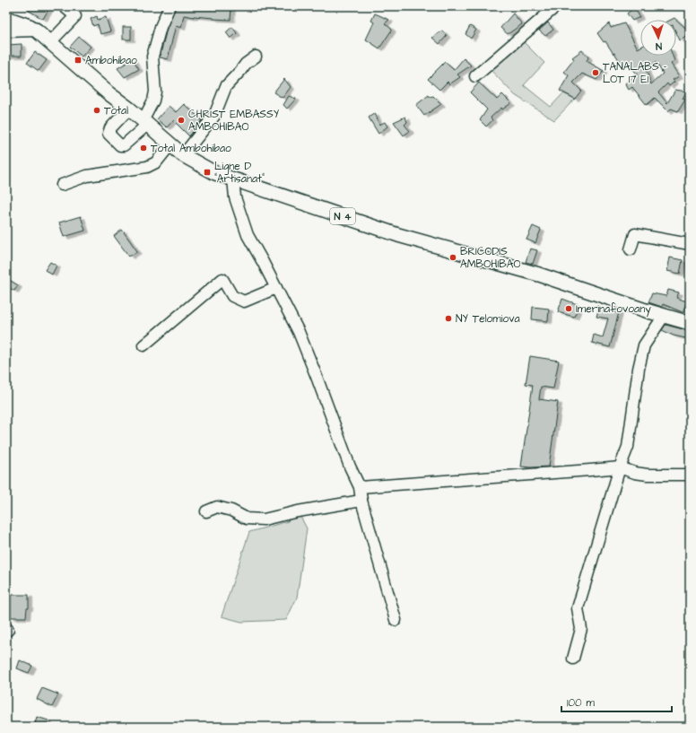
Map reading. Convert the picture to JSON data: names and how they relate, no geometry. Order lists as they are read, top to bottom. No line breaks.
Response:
{"streets":{"main road":["N 4"]},"places":{"transit":["Ambohibao","Ligne D \"Artisanat\""],"other":["TANALABS - LOT 17 E1","Total","CHRIST EMBASSY AMBOHIBAO","Total Ambohibao","BRICODIS AMBOHIBAO","Imerinafovoany","NY Telomiova"]},"scale_bar":"100 m","north":"bottom"}
